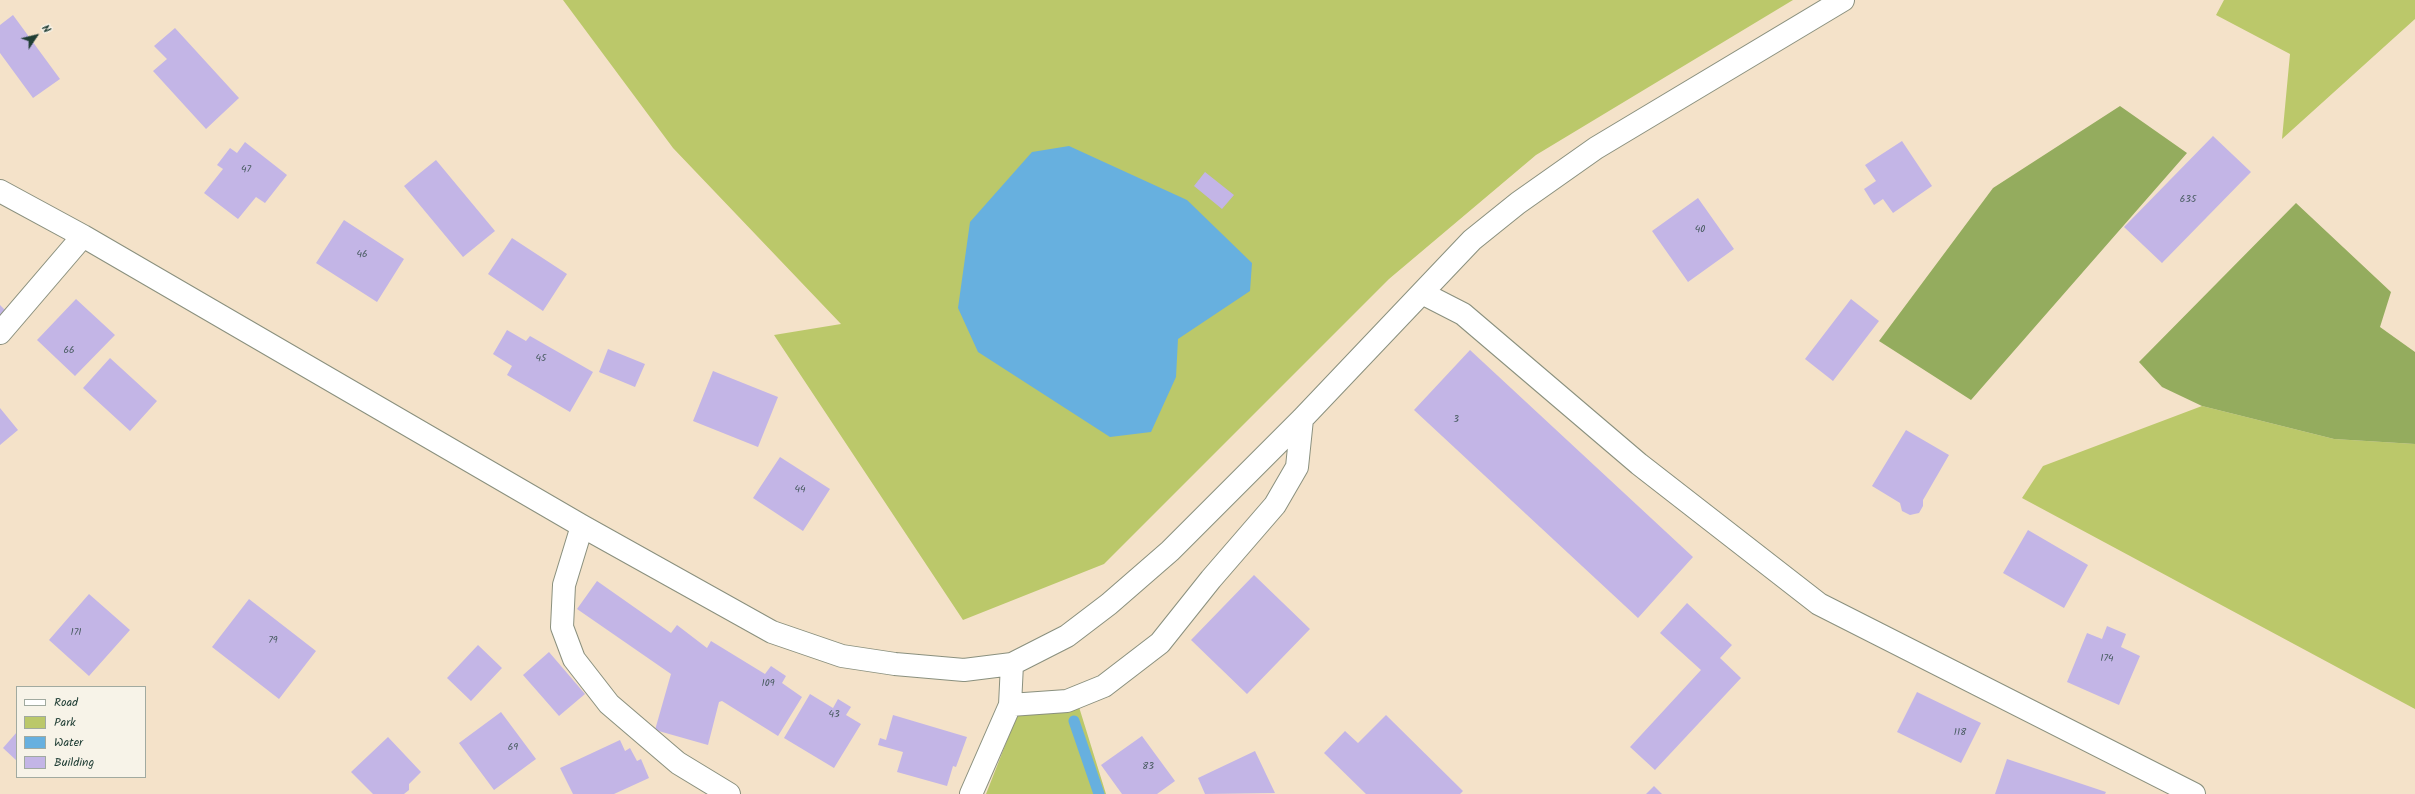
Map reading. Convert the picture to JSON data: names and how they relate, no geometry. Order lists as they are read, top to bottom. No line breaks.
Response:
{"house_numbers":["47","635","40","46","66","45","3","44","171","79","174","109","43","118","69","83"],"legend":["Road","Park","Water","Building"],"north":"top right"}
